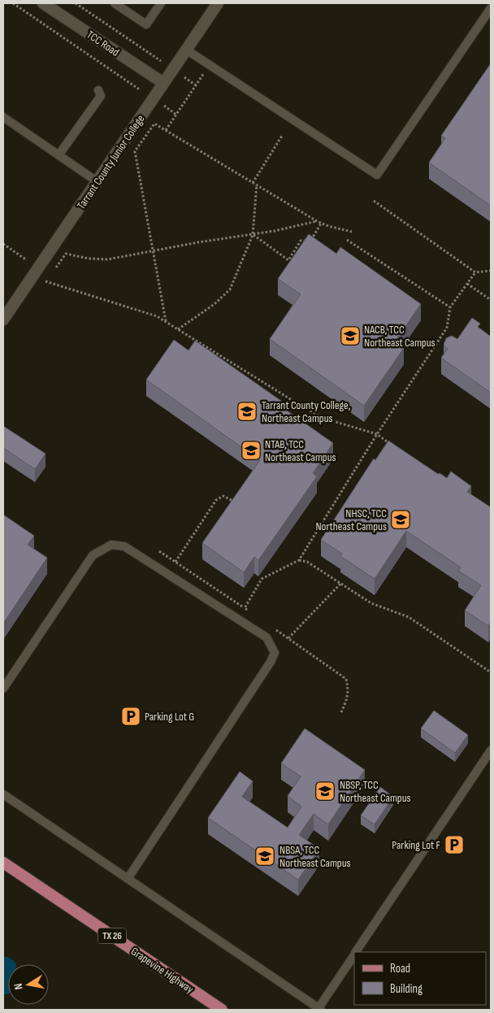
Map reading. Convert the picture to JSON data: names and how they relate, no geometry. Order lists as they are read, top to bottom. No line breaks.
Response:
{"streets":{"main road":["TX 26","Grapevine Highway"],"street":["TCC Road","Tarrant County Junior College"]},"crossings":[["TCC Road","Tarrant County Junior College"]],"places":{"school or university":["NACB, TCC Northeast Campus","Tarrant County College, Northeast Campus","NTAB, TCC Northeast Campus","NHSC, TCC Northeast Campus","NBSP, TCC Northeast Campus","NBSA, TCC Northeast Campus"],"parking":["Parking Lot G","Parking Lot F"]},"legend":["Road","Building"],"north":"left"}
